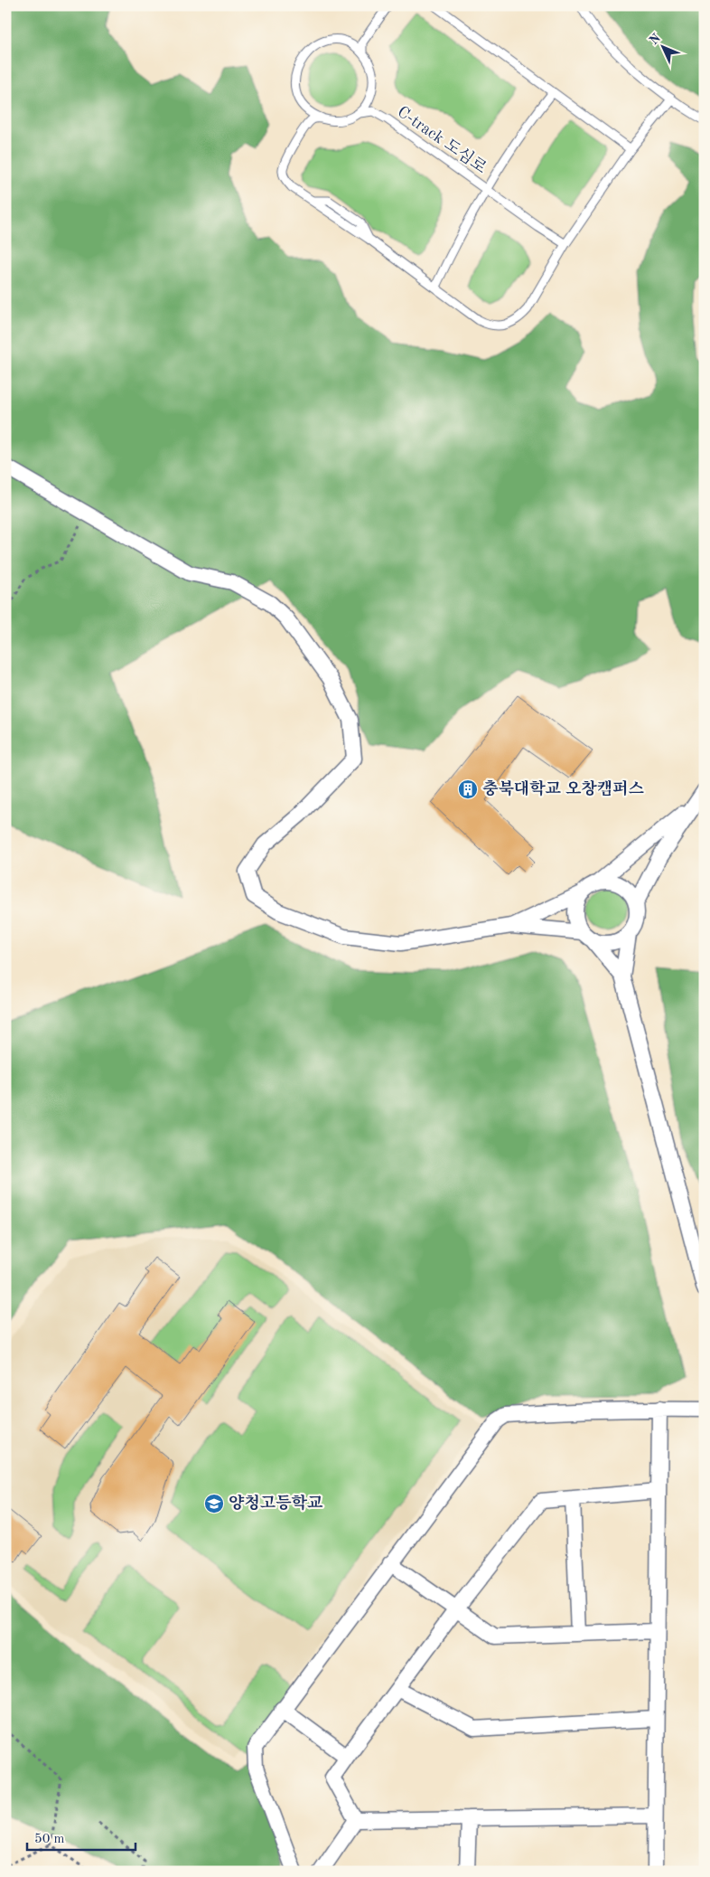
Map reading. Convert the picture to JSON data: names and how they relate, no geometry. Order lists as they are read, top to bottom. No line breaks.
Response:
{"streets":{"lane":["C-track 도심로"]},"places":{"building":["충북대학교 오창캠퍼스"],"school or university":["양청고등학교"]},"scale_bar":"50 m","north":"top left"}
